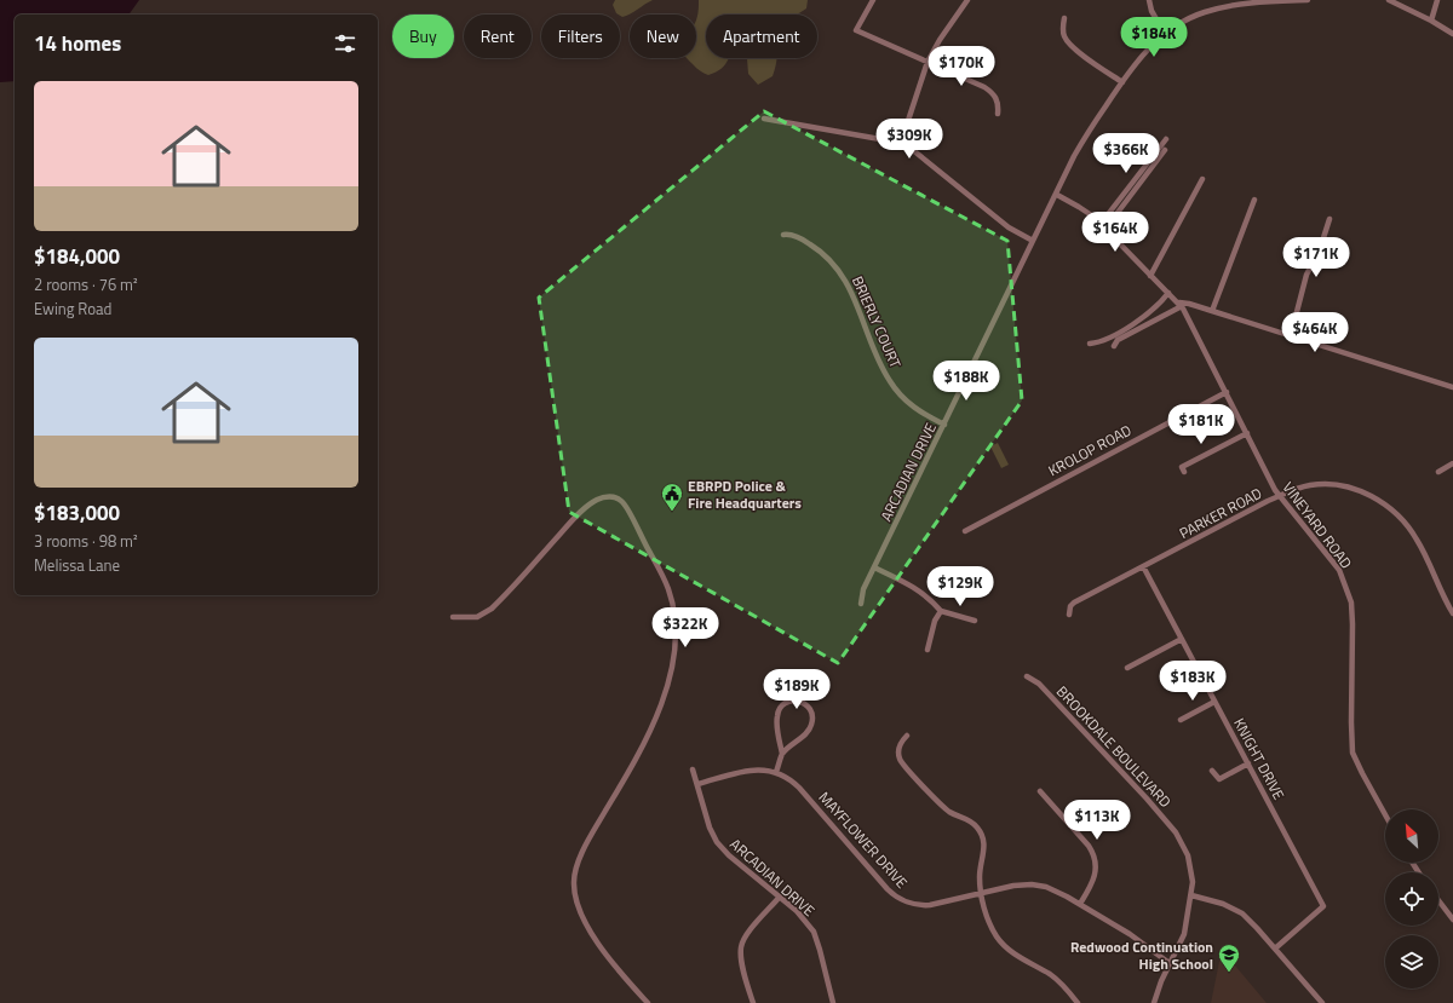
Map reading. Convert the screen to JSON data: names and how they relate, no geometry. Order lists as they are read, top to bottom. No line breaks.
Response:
{"streets":{"street":["BRIERLY COURT","KROLOP ROAD","ARCADIAN DRIVE","PARKER ROAD","VINEYARD ROAD","BROOKDALE BOULEVARD","KNIGHT DRIVE","MAYFLOWER DRIVE"]},"crossings":[["BRIERLY COURT","ARCADIAN DRIVE"],["KROLOP ROAD","VINEYARD ROAD"],["ARCADIAN DRIVE","MAYFLOWER DRIVE"],["PARKER ROAD","VINEYARD ROAD"],["PARKER ROAD","KNIGHT DRIVE"],["BROOKDALE BOULEVARD","MAYFLOWER DRIVE"]],"places":{"public building":["EBRPD Police & Fire Headquarters"],"school or university":["Redwood Continuation High School"]},"north":"top left","page":{"chip":["Buy","Rent","Filters","New","Apartment"],"heading":"14 homes","price":["$184K","$170K","$309K","$366K","$164K","$171K","$464K","$188K","$181K","$129K","$322K","$183K","$189K","$113K"],"list":[{"name":"$184,000","note":"2 rooms · 76 m² · Ewing Road"},{"name":"$183,000","note":"3 rooms · 98 m² · Melissa Lane"}]}}
